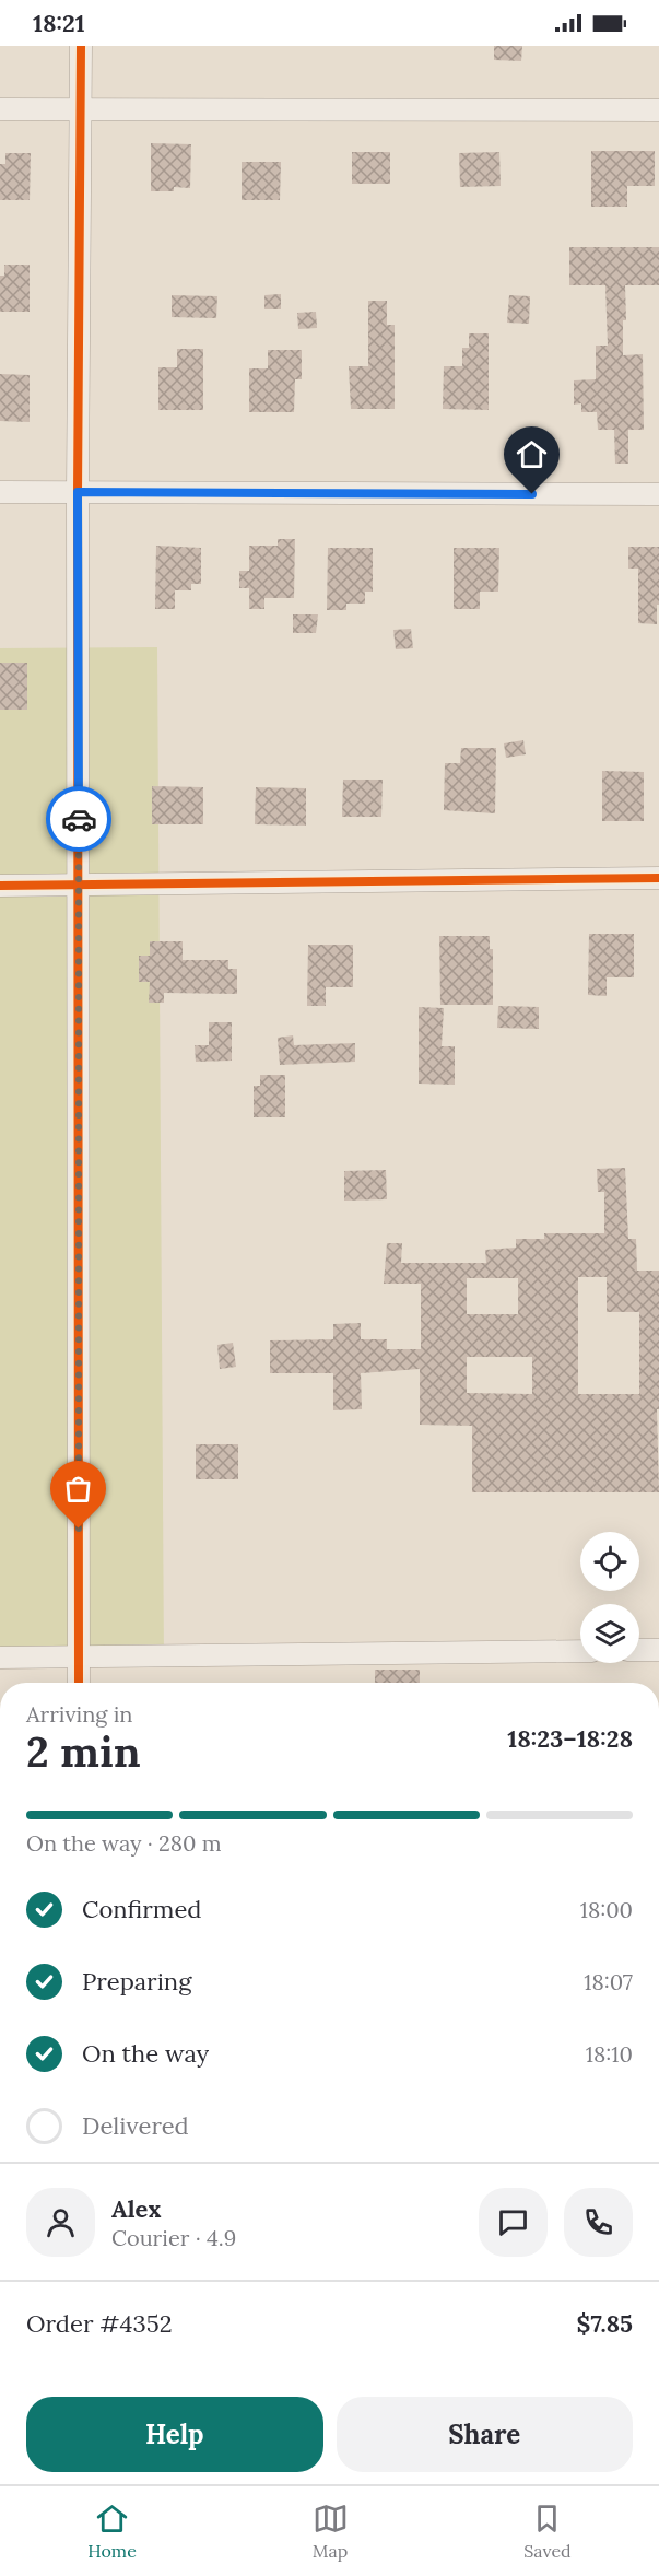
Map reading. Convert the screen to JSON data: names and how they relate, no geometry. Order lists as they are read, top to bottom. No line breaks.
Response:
{"page":{"status":"18:21","heading":["2 min","Arriving in","18:23–18:28"],"panel":["Alex","Courier · 4.9","Order #4352","$7.85"],"bar":"On the way · 280 m","list":[["Confirmed","18:00"],["Preparing","18:07"],["On the way","18:10"],"Delivered"],"buttons":["Help","Share"],"tabs":["Home","Map","Saved"]}}
